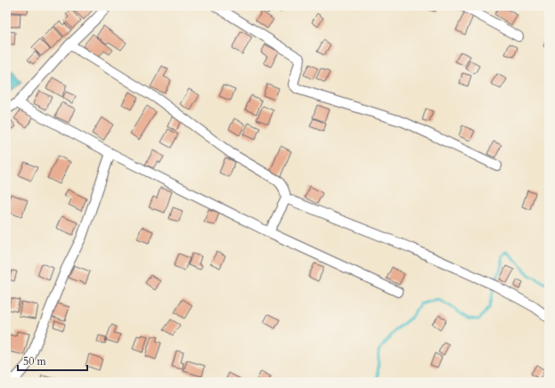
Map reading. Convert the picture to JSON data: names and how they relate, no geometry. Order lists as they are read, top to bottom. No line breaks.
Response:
{"scale_bar":"50 m"}
